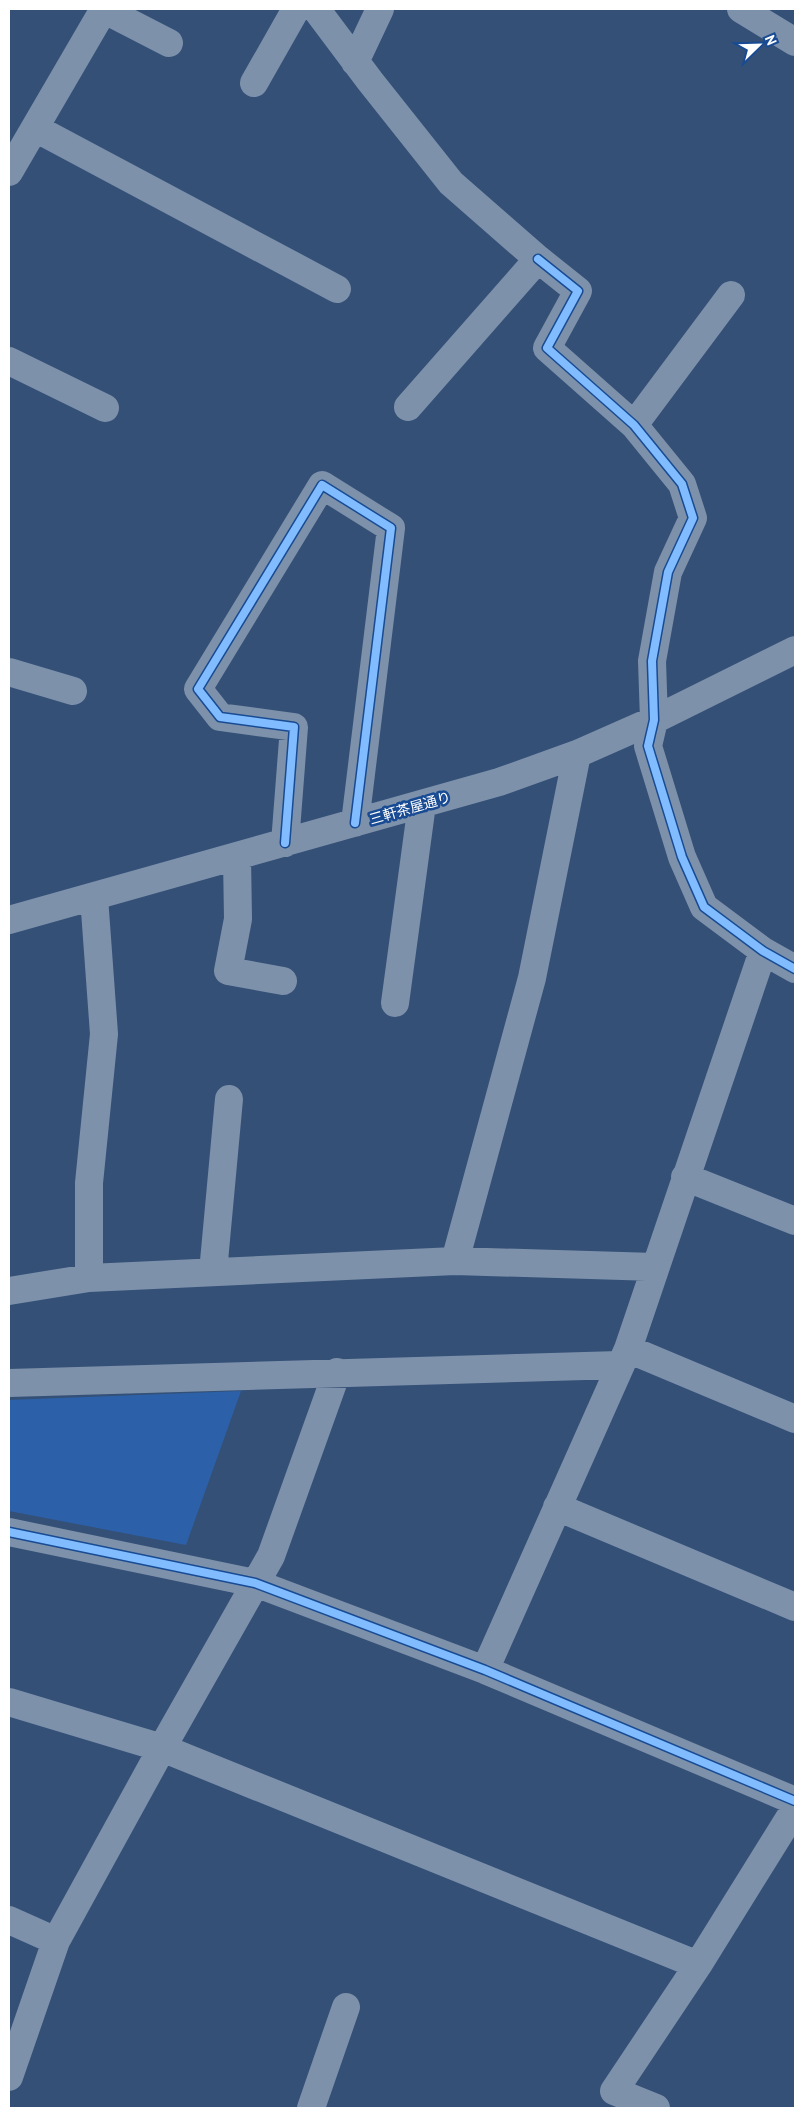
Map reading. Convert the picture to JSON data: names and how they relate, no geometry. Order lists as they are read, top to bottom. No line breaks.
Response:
{"streets":{"street":["三軒茶屋通り"]},"north":"top right"}
